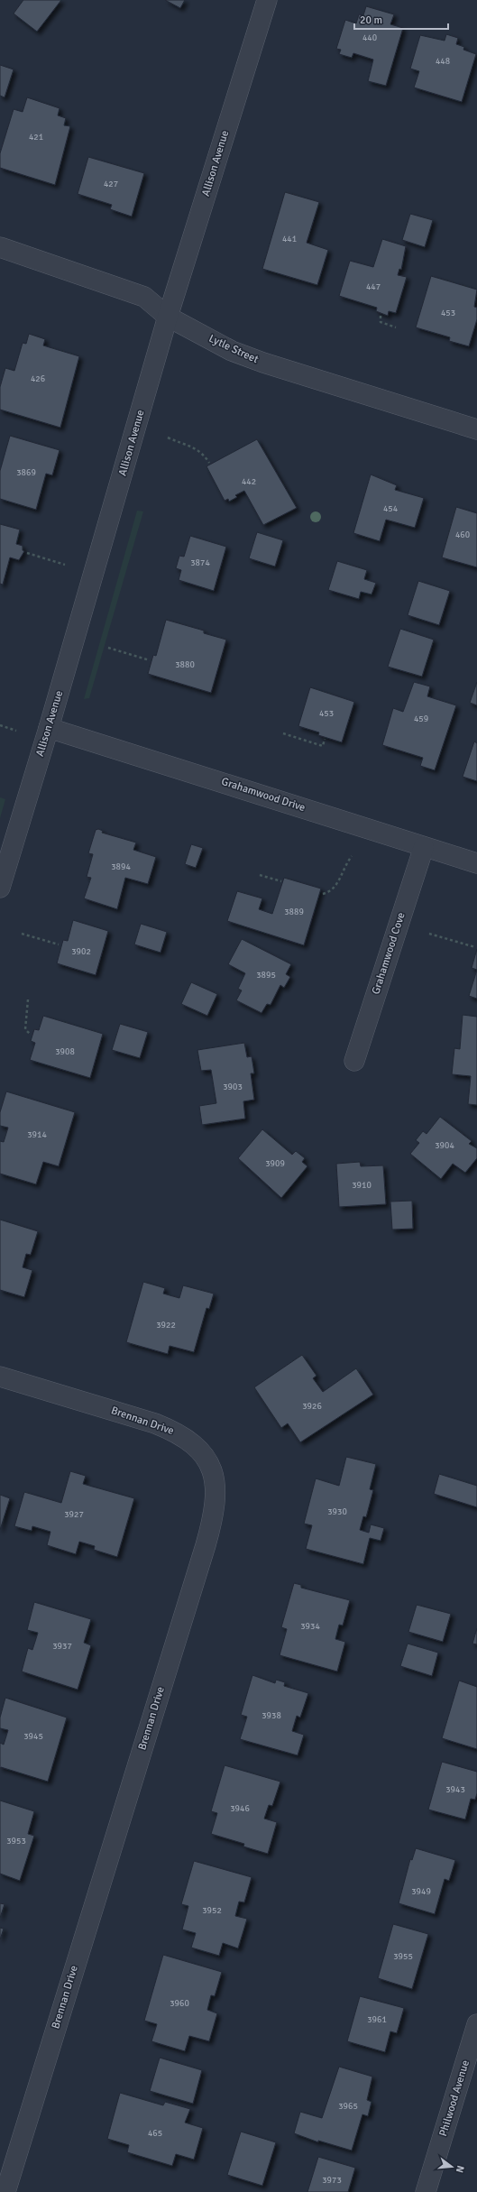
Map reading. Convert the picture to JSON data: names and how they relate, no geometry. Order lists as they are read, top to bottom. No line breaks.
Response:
{"streets":{"street":["Allison Avenue","Lytle Street","Grahamwood Drive","Grahamwood Cove","Brennan Drive","Philwood Avenue"]},"crossings":[["Allison Avenue","Lytle Street"],["Allison Avenue","Grahamwood Drive"],["Grahamwood Drive","Grahamwood Cove"]],"house_numbers":["440","448","421","427","441","447","453","426","3869","442","454","460","3874","3880","453","459","3894","3889","3902","3895","3908","3903","3914","3904","3909","3910","3922","3926","3930","3927","3934","3937","3938","3945","3943","3946","3953","3949","3952","3955","3960","3961","3965","465","3973"],"scale_bar":"20 m","north":"right"}
